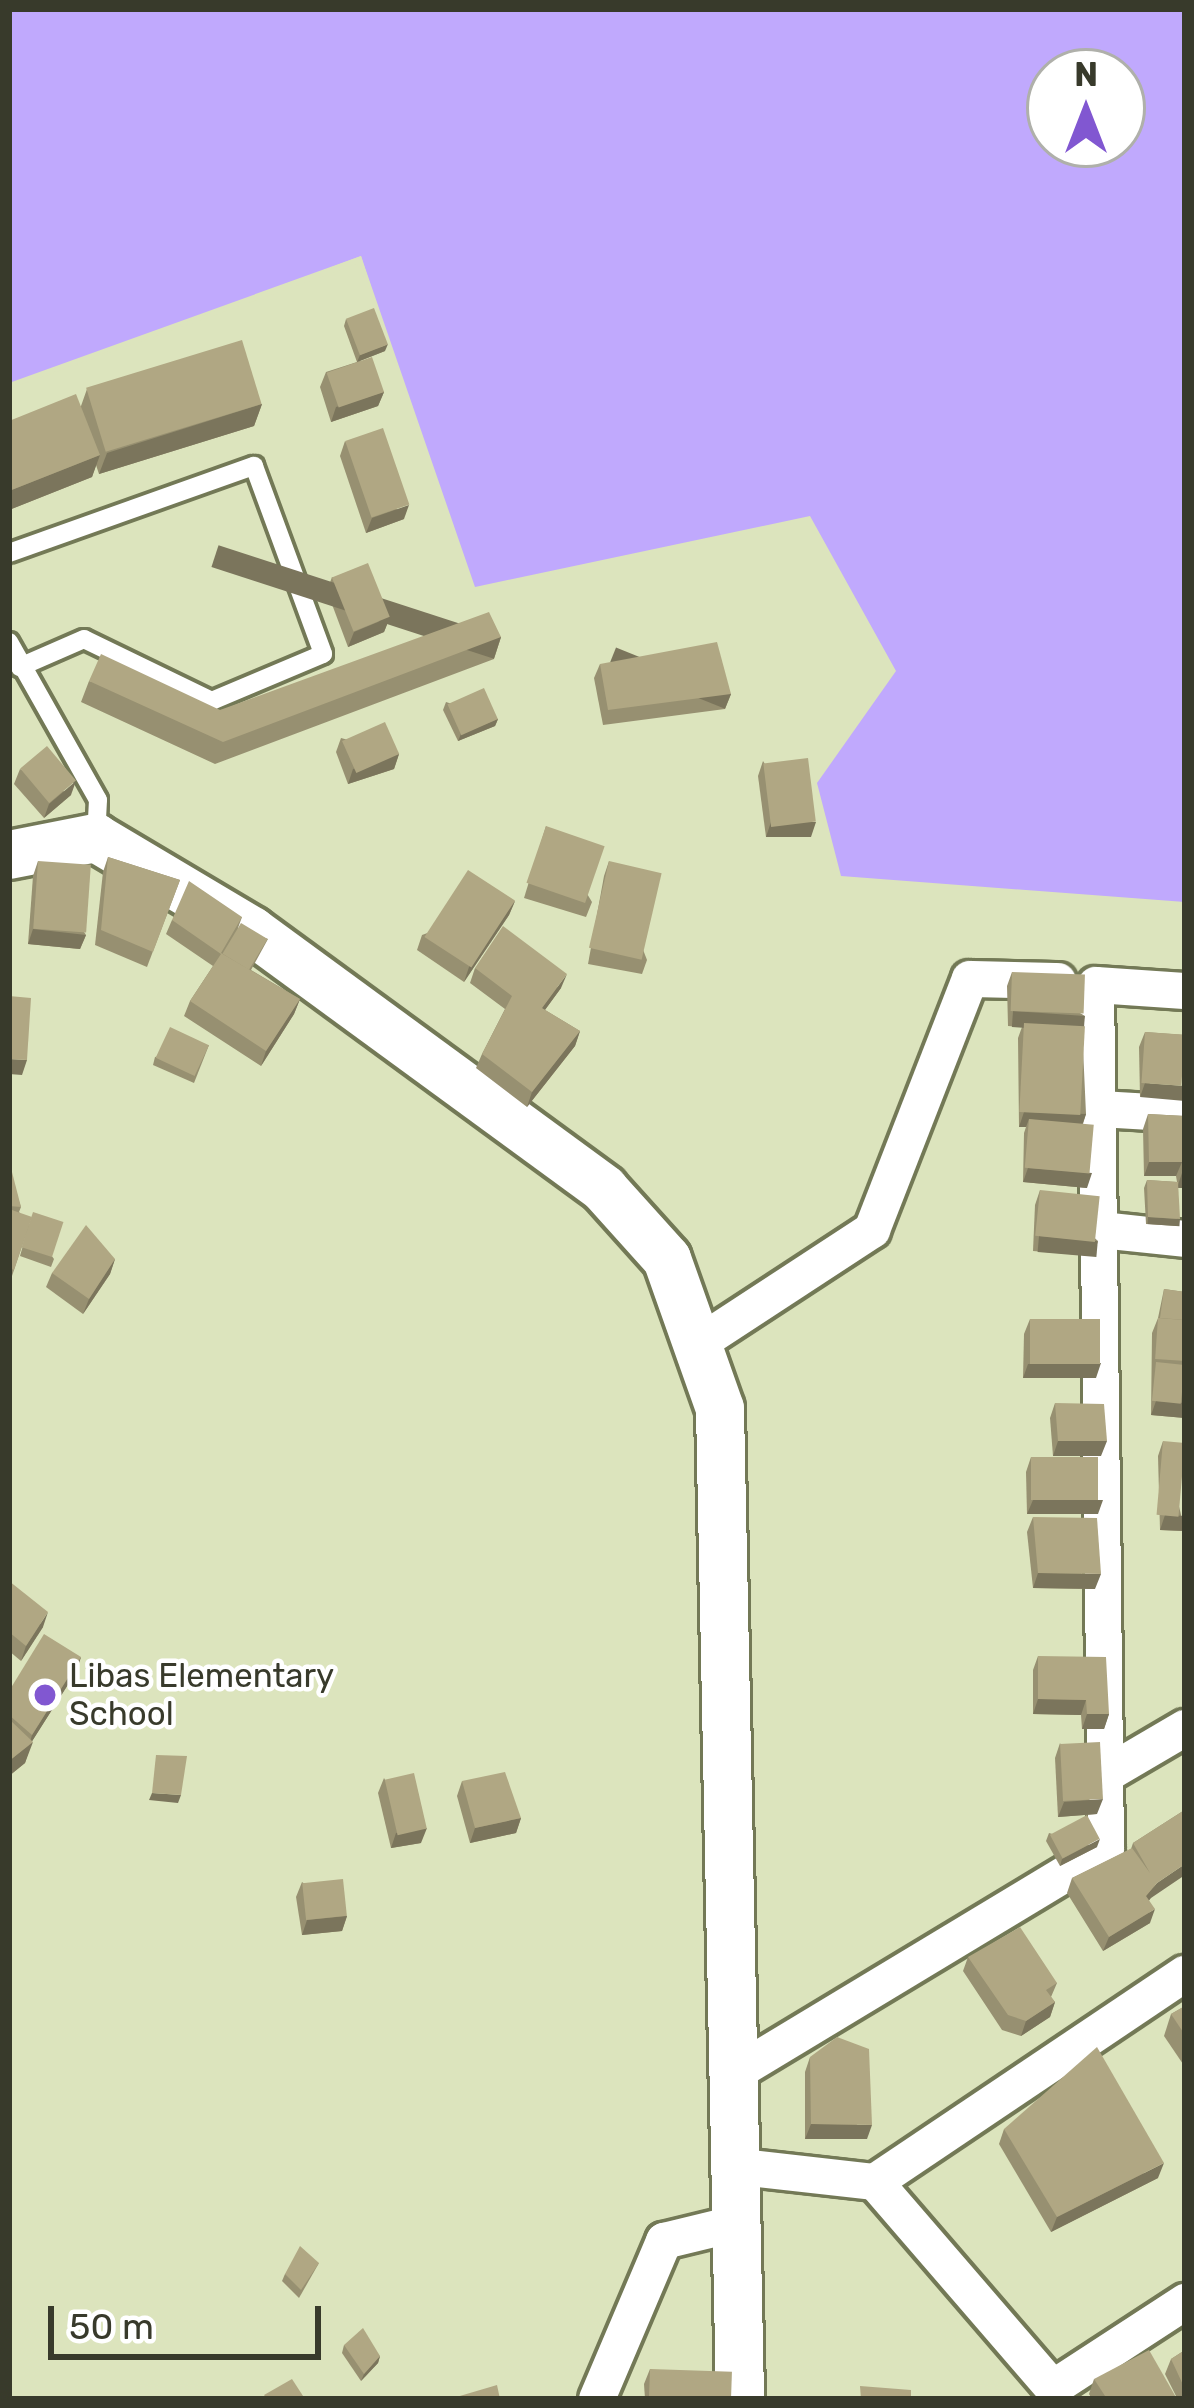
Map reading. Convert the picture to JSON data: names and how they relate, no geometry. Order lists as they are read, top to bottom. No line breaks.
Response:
{"places":["Libas Elementary School"],"scale_bar":"50 m","north":"top"}
